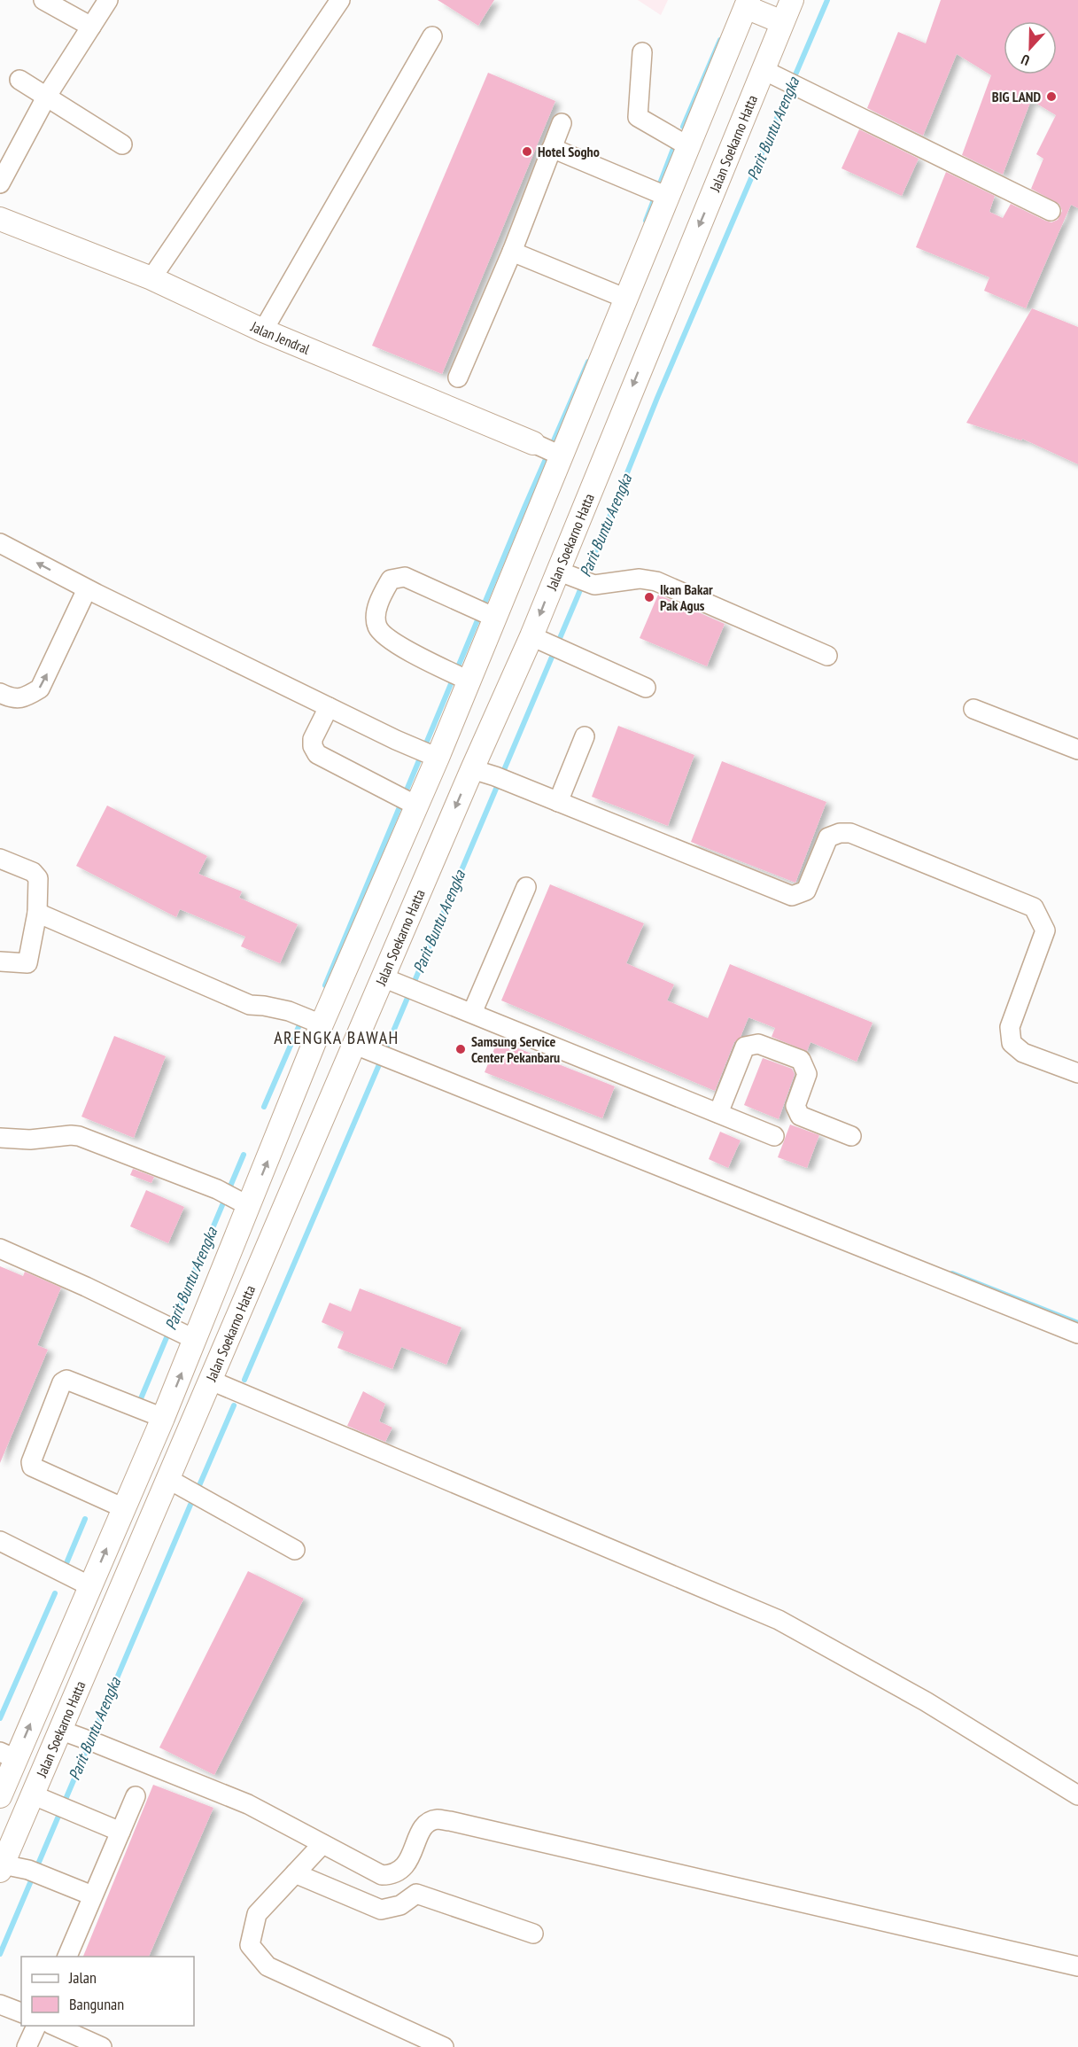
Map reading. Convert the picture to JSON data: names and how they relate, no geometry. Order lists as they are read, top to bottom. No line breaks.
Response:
{"streets":{"main road":["Jalan Soekarno Hatta","Jalan Jendral"]},"crossings":[["Jalan Soekarno Hatta","Jalan Jendral"]],"districts":["ARENGKA BAWAH"],"water":["Parit Buntu Arengka"],"places":["BIG LAND","Hotel Sogho","Ikan Bakar Pak Agus","Samsung Service Center Pekanbaru"],"legend":["Jalan","Bangunan"],"north":"bottom"}
